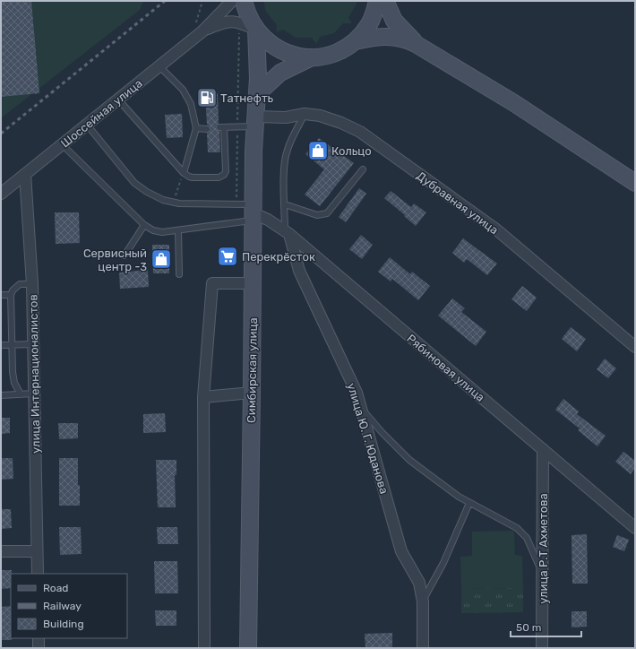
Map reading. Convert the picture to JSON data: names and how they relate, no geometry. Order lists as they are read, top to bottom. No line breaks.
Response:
{"streets":{"main road":["Симбирская улица"],"street":["Шоссейная улица","Дубравная улица","Рябиновая улица","улица Интернационалистов","улица Ю. Г. Юданова","улица Р.Т Ахметова"]},"crossings":[["Шоссейная улица","улица Интернационалистов"],["Дубравная улица","Симбирская улица"],["Рябиновая улица","Симбирская улица"],["Рябиновая улица","улица Ю. Г. Юданова"],["Рябиновая улица","улица Р.Т Ахметова"]],"places":{"fuel station":["Татнефть"],"shop":["Кольцо","Сервисный центр -3"],"supermarket":["Перекрёсток"]},"legend":["Road","Railway","Building"],"scale_bar":"50 m"}
